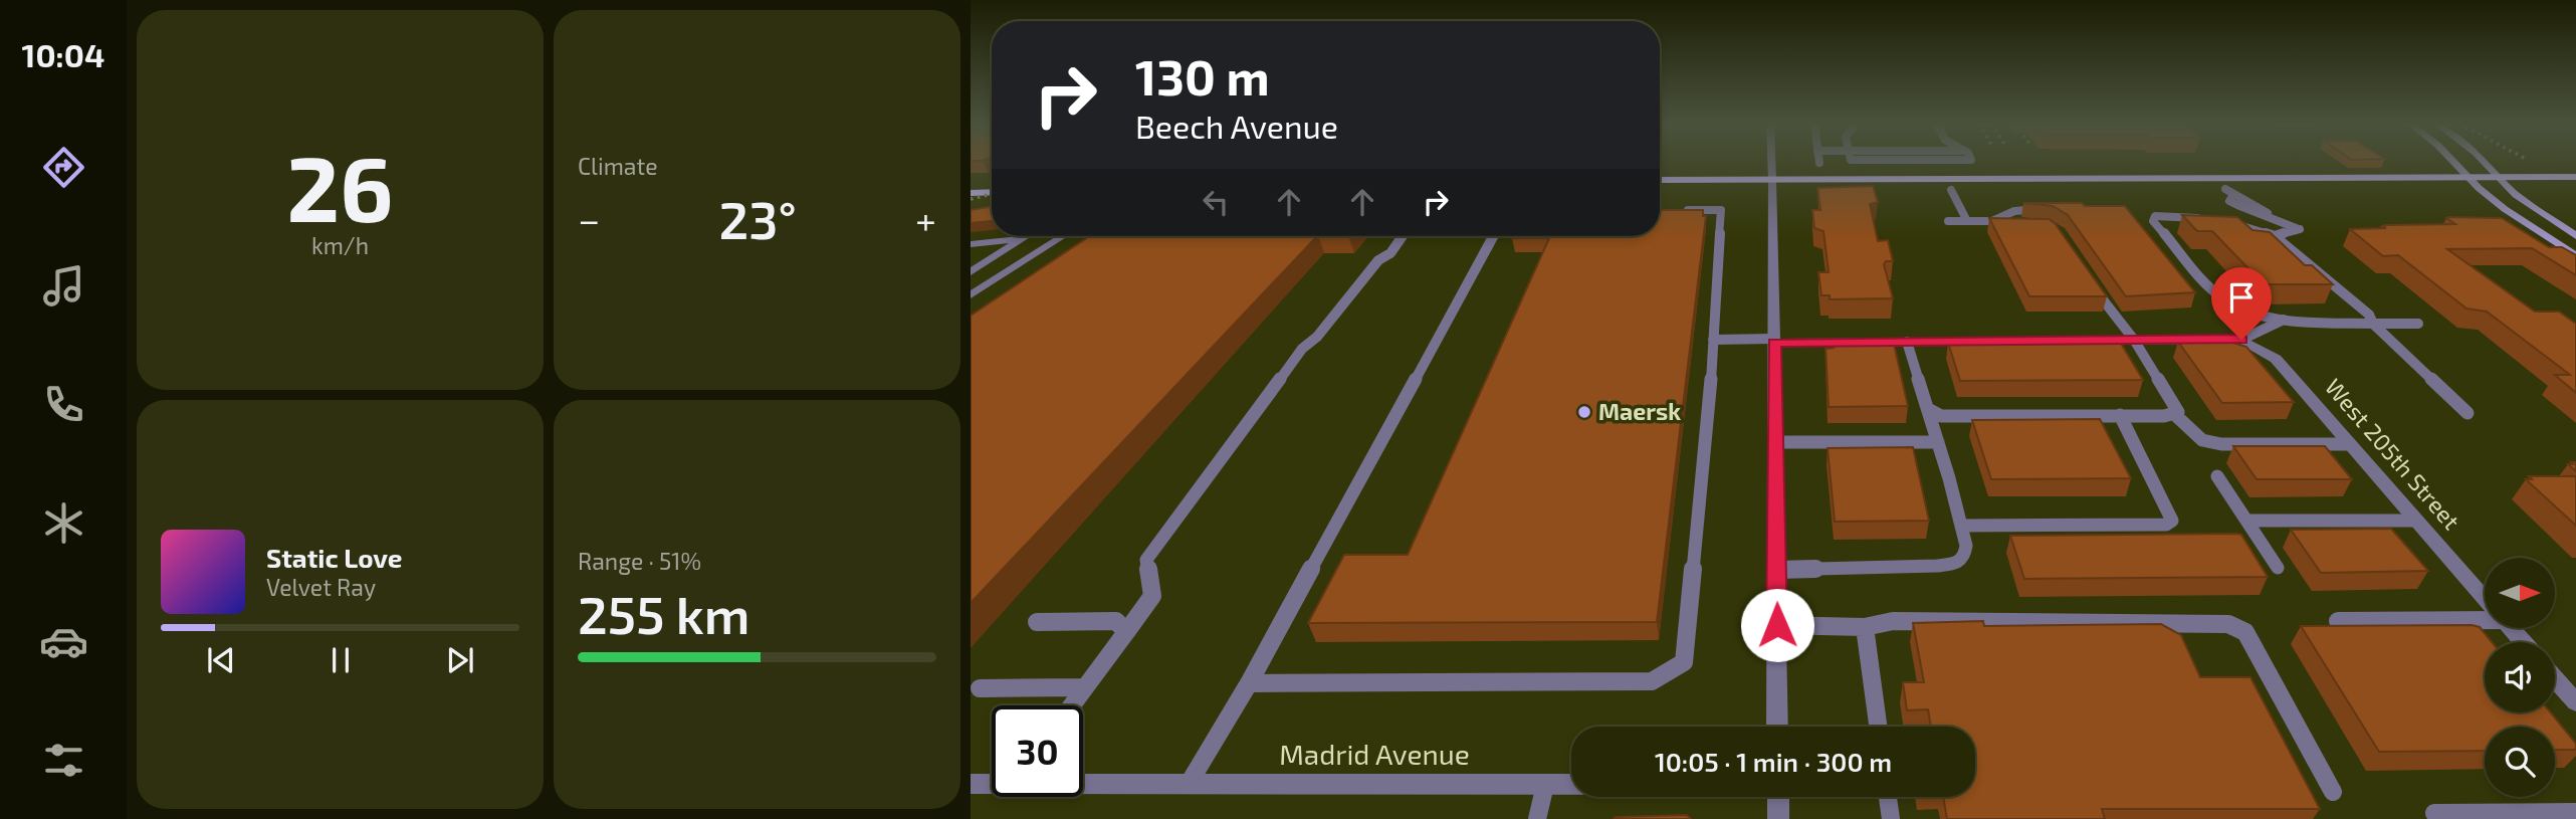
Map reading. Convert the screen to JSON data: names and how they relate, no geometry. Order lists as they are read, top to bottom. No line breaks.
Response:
{"streets":{"street":["West 205th Street","Madrid Avenue"]},"places":["Maersk"],"north":"right","page":{"tabs":"10:04","tile":[["26","km/h"],"Climate",["Range · 51%","255 km"]],"turn":["130 m","Beech Avenue"],"heat":["−","23°","+"],"song":["Static Love","Velvet Ray"],"limit":"30","trip":"10:05 · 1 min · 300 m"}}
